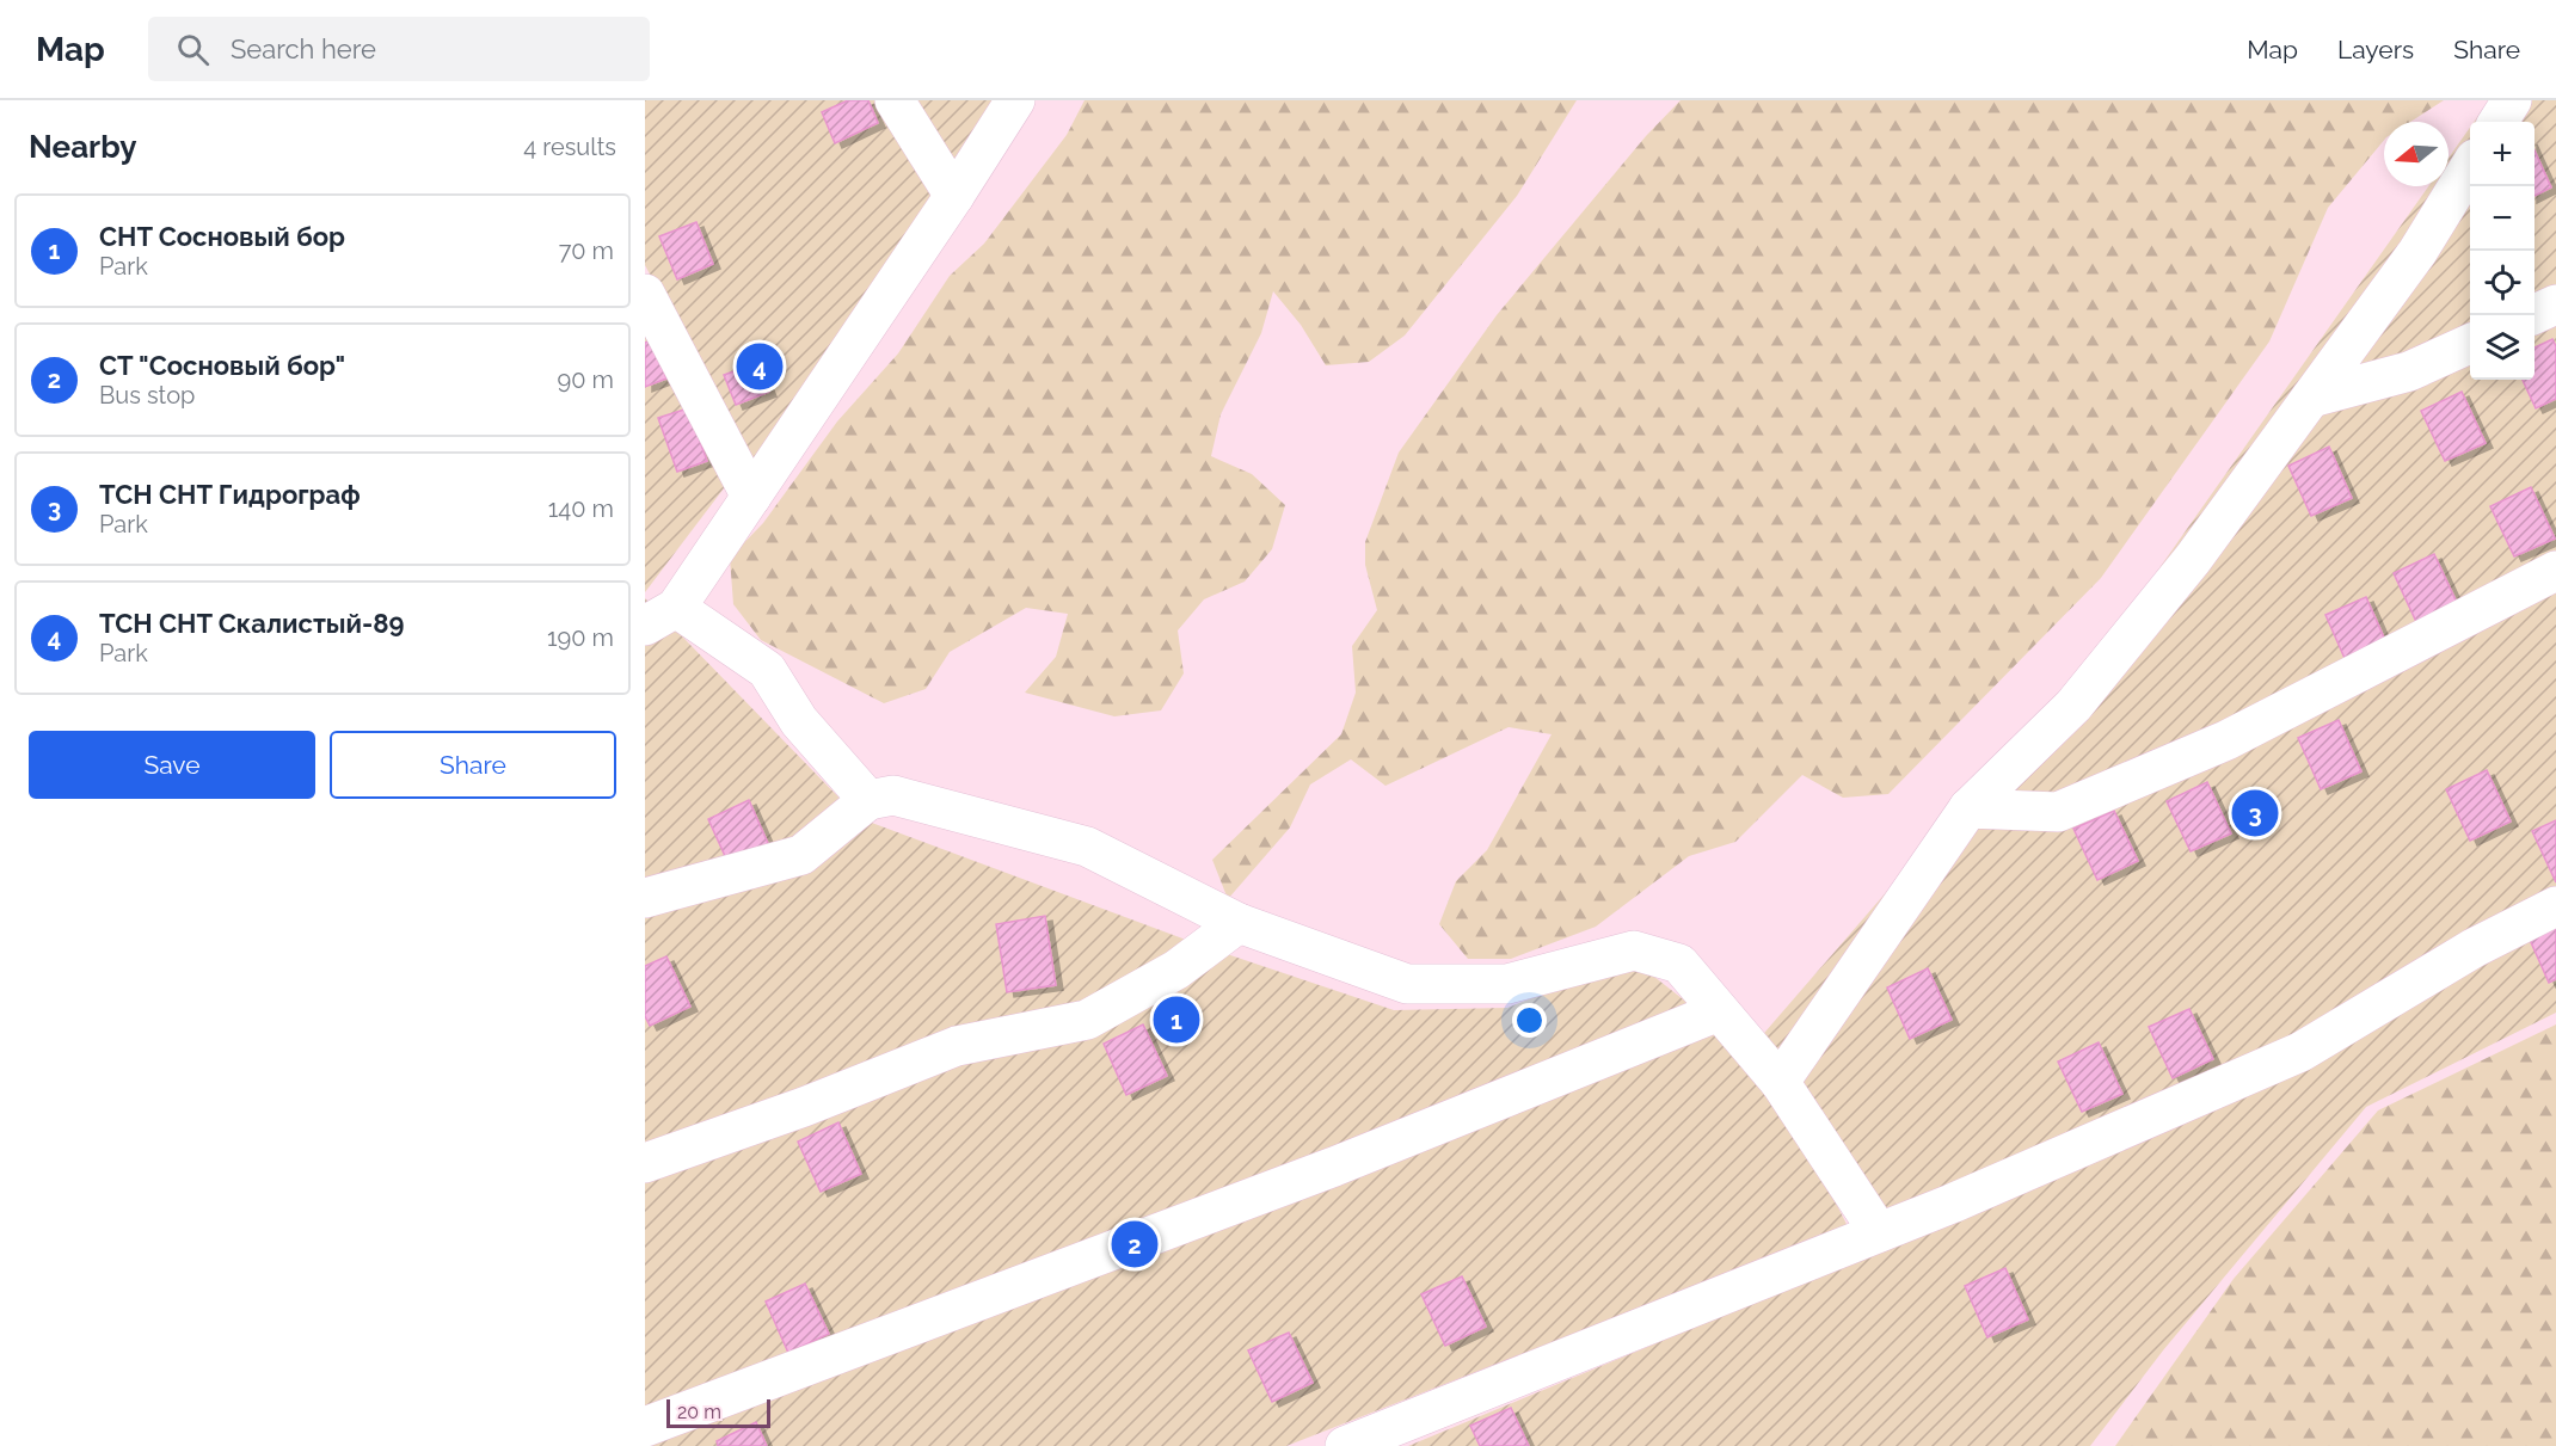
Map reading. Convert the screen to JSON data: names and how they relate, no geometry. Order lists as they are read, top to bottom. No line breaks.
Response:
{"scale_bar":"20 m","north":"left","page":{"header":"Map","search":"Search here","nav":["Map","Layers","Share"],"heading":["Nearby","4 results"],"map_buttons":["+","−"],"list":[{"mark":"1","name":"СНТ Сосновый бор","note":"Park","value":"70 m"},{"mark":"2","name":"СТ \"Сосновый бор\"","note":"Bus stop","value":"90 m"},{"mark":"3","name":"ТСН СНТ Гидрограф","note":"Park","value":"140 m"},{"mark":"4","name":"ТСН СНТ Скалистый-89","note":"Park","value":"190 m"}],"pins":["4","3","1","2"],"buttons":["Save","Share"],"scale":"20 m"}}
